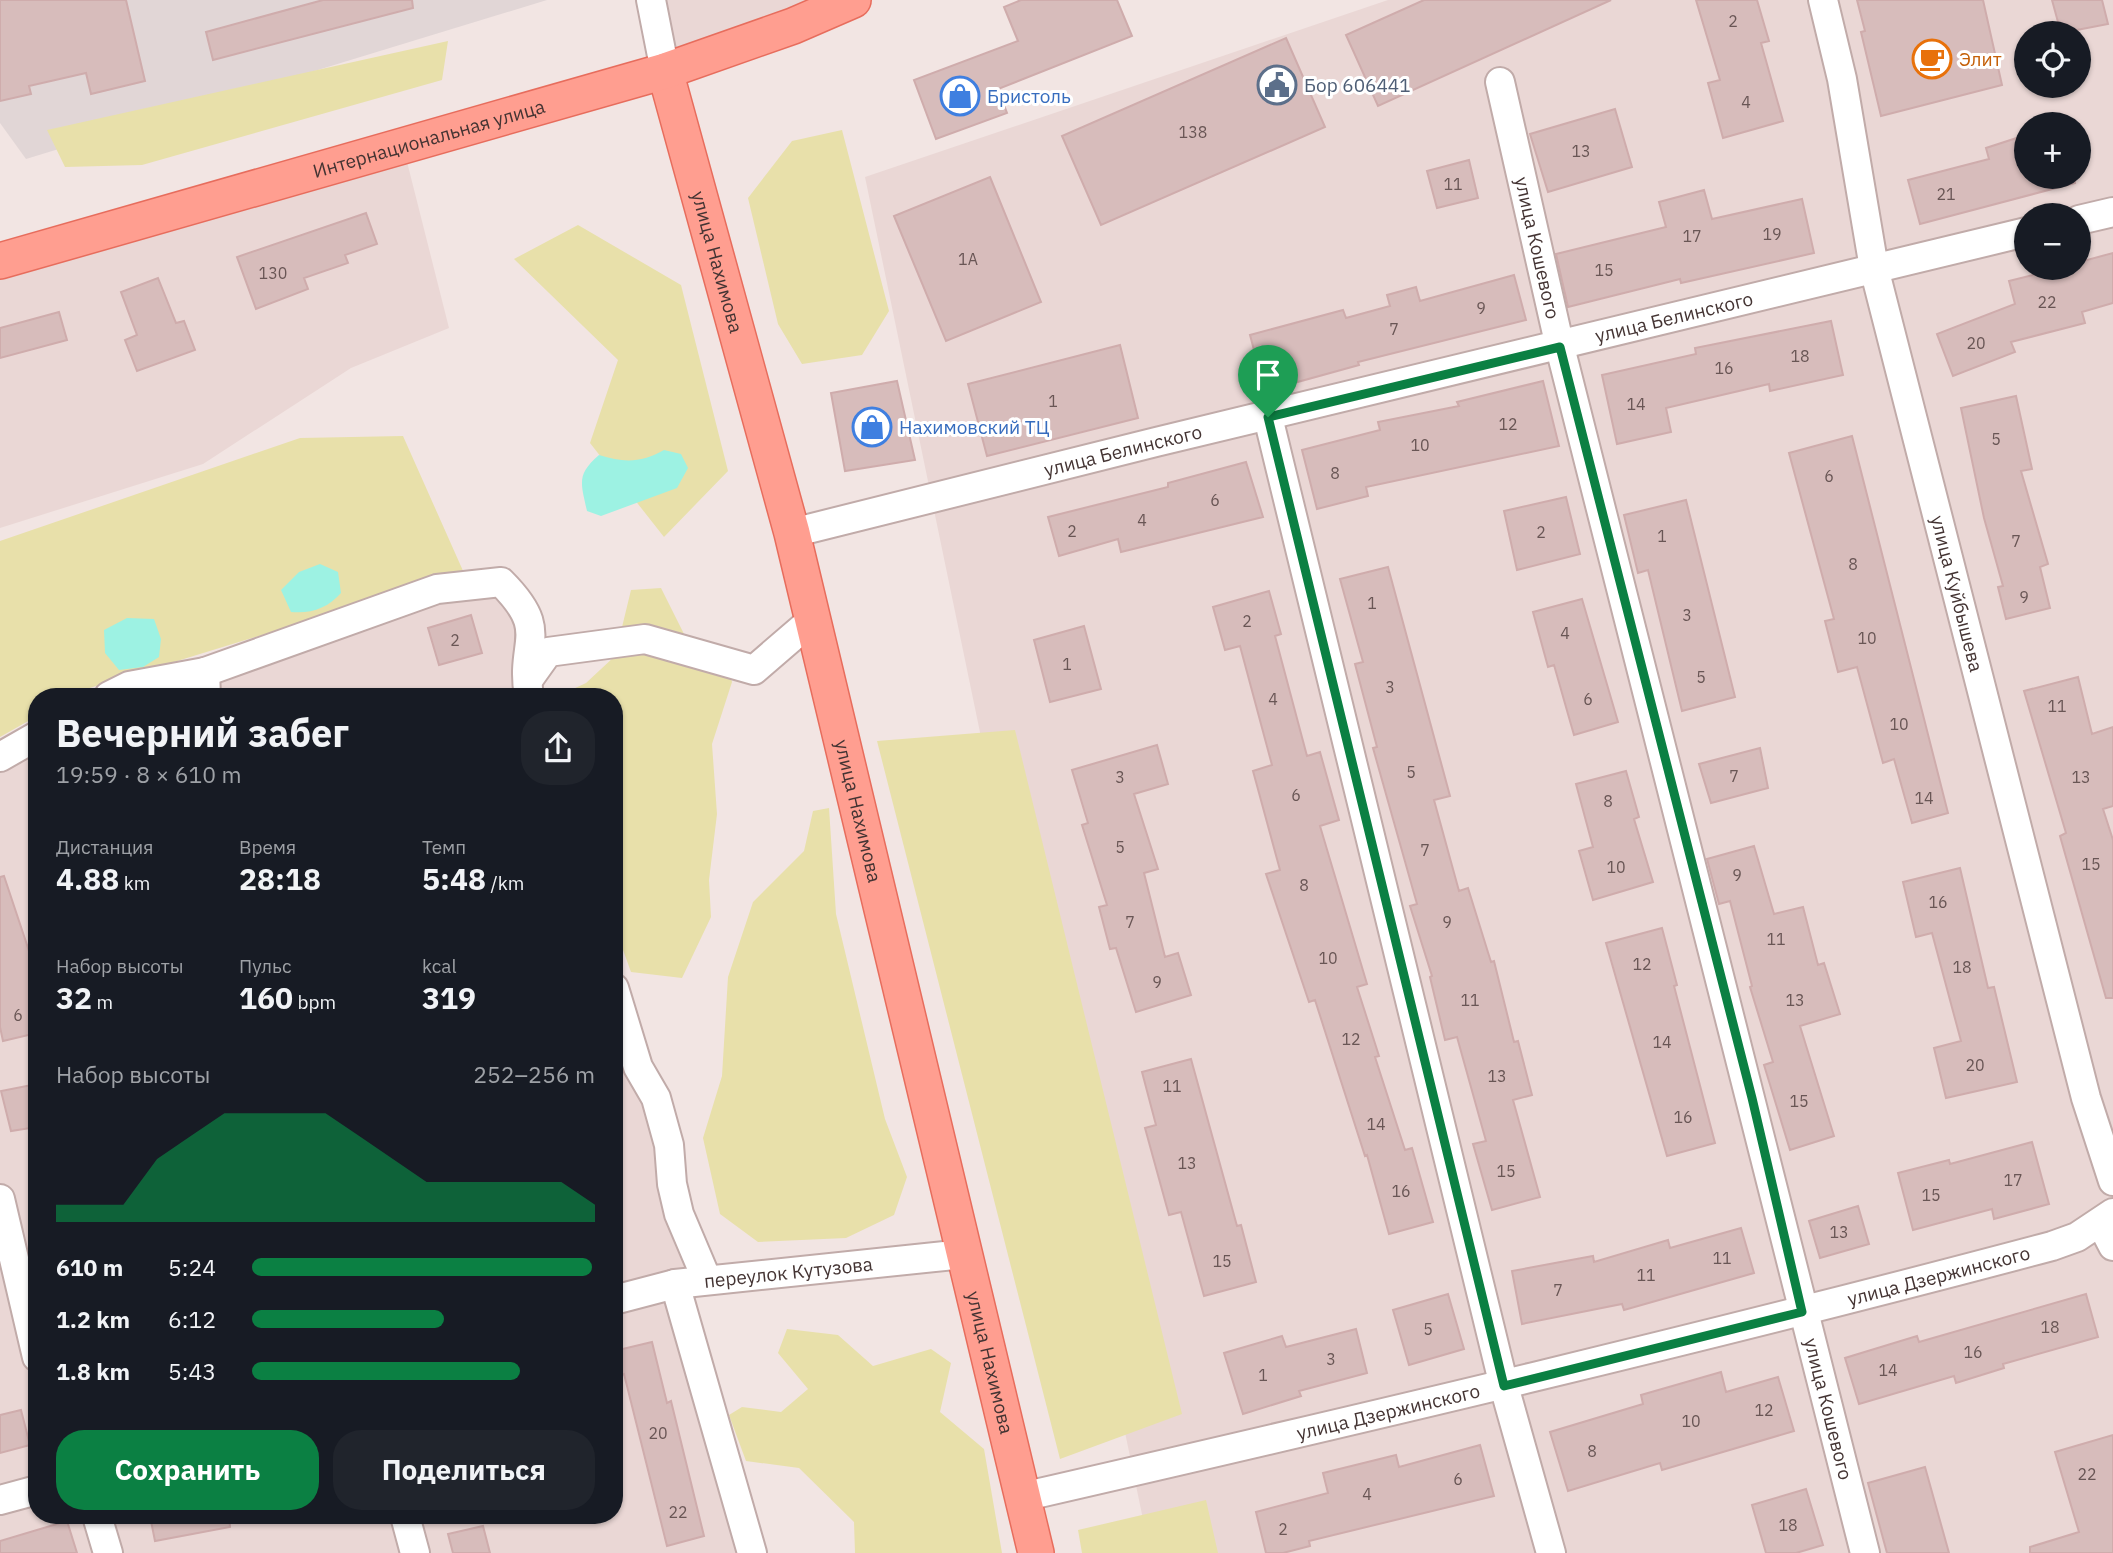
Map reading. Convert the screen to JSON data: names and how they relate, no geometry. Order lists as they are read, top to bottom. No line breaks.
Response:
{"streets":{"main road":["Интернациональная улица","улица Нахимова"],"street":["улица Кошевого","улица Белинского","улица Куйбышева","переулок Кутузова","улица Дзержинского"]},"crossings":[["Интернациональная улица","улица Нахимова"],["улица Кошевого","улица Белинского"],["улица Кошевого","улица Дзержинского"],["улица Нахимова","улица Белинского"],["улица Нахимова","переулок Кутузова"],["улица Нахимова","улица Дзержинского"],["улица Белинского","улица Куйбышева"]],"places":{"cafe":["Элит"],"public building":["Бор 606441"],"shop":["Бристоль","Нахимовский ТЦ"]},"house_numbers":["2","4","138","13","11","21","19","17","1А","15","130","22","9","7","20","18","16","1","14","12","5","10","8","6","6","4","2","2","1","7","8","9","1","3","2","4","10","2","1","5","3","4","6","11","10","5","7","3","13","6","14","8","5","7","15","10","9","8","16","7","9","11","10","12","18","9","11","13","6","12","14","20","13","11","15","16","14","13","15","17","16","15","13","11","15","11","7","18","5","16","3","14","1","12","10","20","8","22","6","4","22","18","2"],"page":{"map_buttons":["+","−"],"heading":["Вечерний забег","19:59 · 8 × 610 m"],"stats":[["Дистанция","4.88 km"],["Время","28:18"],["Темп","5:48 /km"],["Набор высоты","32 m"],["Пульс","160 bpm"],["kcal","319"]],"chart":["Набор высоты","252–256 m"],"list":[{"name":"610 m","note":"5:24"},{"name":"1.2 km","note":"6:12"},{"name":"1.8 km","note":"5:43"}],"buttons":["Сохранить","Поделиться"]}}
